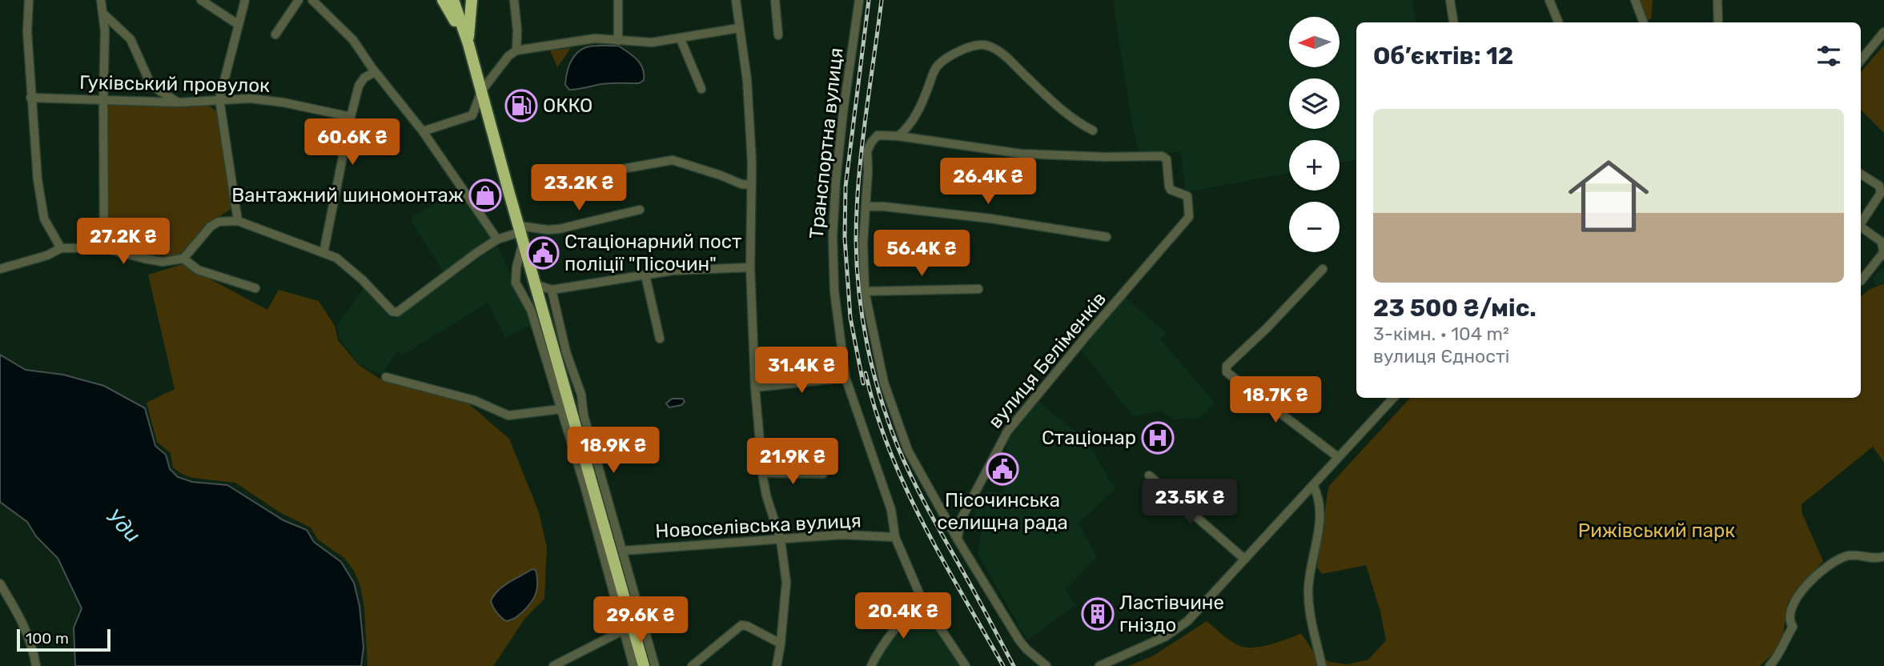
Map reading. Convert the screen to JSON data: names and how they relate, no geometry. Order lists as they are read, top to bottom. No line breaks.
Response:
{"streets":{"street":["Гуківський провулок","Транспортна вулиця","вулиця Беліменків","Новоселівська вулиця"]},"crossings":[["Транспортна вулиця","Новоселівська вулиця"]],"water":["Уди"],"parks":["Рижівський парк"],"places":{"fuel station":["ОККО"],"shop":["Вантажний шиномонтаж"],"public building":["Стаціонарний пост поліції \"Пісочин\"","Пісочинська селищна рада"],"hospital":["Стаціонар"],"building":["Ластівчине гніздо"]},"scale_bar":"100 m","north":"left","page":{"map_buttons":["+","−"],"heading":"Об’єктів: 12","list":[{"name":"23 500 ₴/міс.","note":"3-кімн. · 104 m² · вулиця Єдності"}],"price":["60.6K ₴","26.4K ₴","23.2K ₴","27.2K ₴","56.4K ₴","31.4K ₴","18.7K ₴","18.9K ₴","21.9K ₴","23.5K ₴","20.4K ₴","29.6K ₴"],"scale":"100 m"}}
